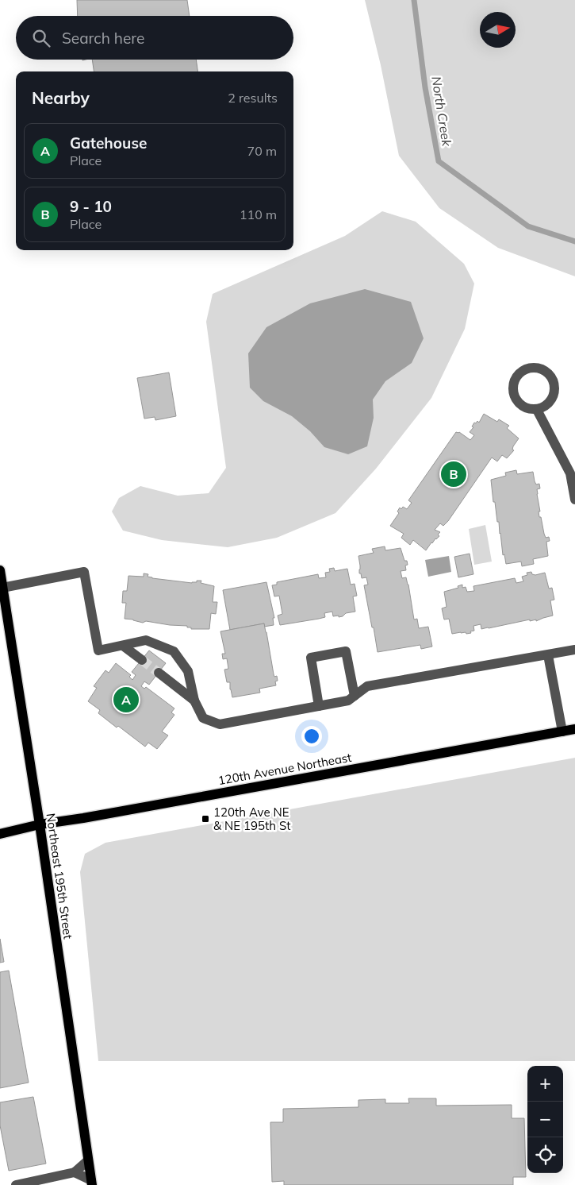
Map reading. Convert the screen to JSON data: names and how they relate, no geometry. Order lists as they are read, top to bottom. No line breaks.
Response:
{"streets":{"main road":["120th Avenue Northeast","Northeast 195th Street"]},"crossings":[["120th Avenue Northeast","Northeast 195th Street"]],"water":["North Creek"],"places":{"transit":["120th Ave NE & NE 195th St"]},"north":"right","page":{"search":"Search here","heading":["Nearby","2 results"],"list":[{"mark":"A","name":"Gatehouse","note":"Place","value":"70 m"},{"mark":"B","name":"9 - 10","note":"Place","value":"110 m"}],"pins":["B","A"],"map_buttons":["+","−"]}}
